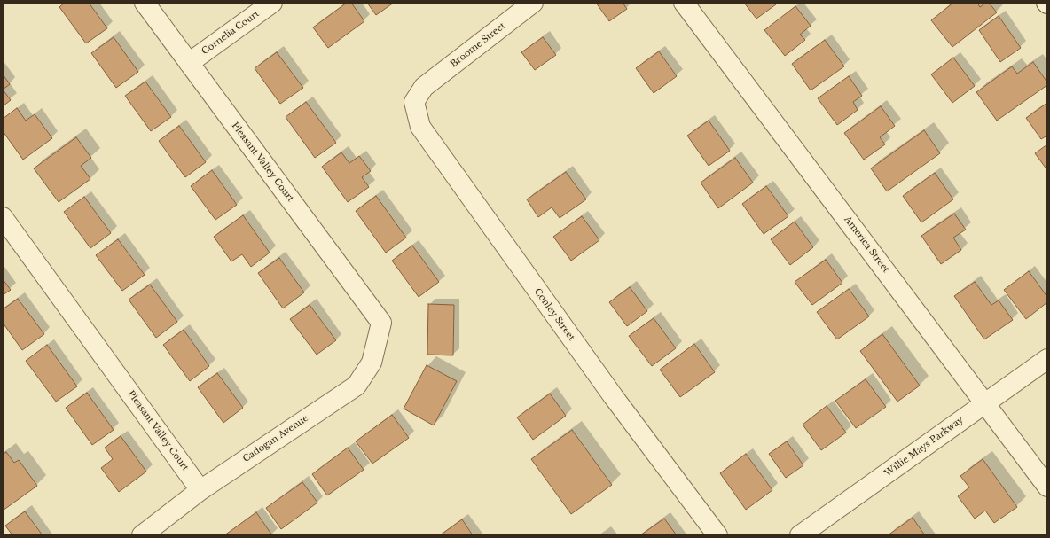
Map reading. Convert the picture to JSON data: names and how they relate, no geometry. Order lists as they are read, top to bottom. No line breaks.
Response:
{"streets":{"street":["Cornelia Court","Broome Street","Pleasant Valley Court","America Street","Conley Street","Cadogan Avenue","Willie Mays Parkway"]},"crossings":[["Cornelia Court","Pleasant Valley Court"],["Broome Street","Conley Street"],["Pleasant Valley Court","Cadogan Avenue"],["America Street","Willie Mays Parkway"]]}
